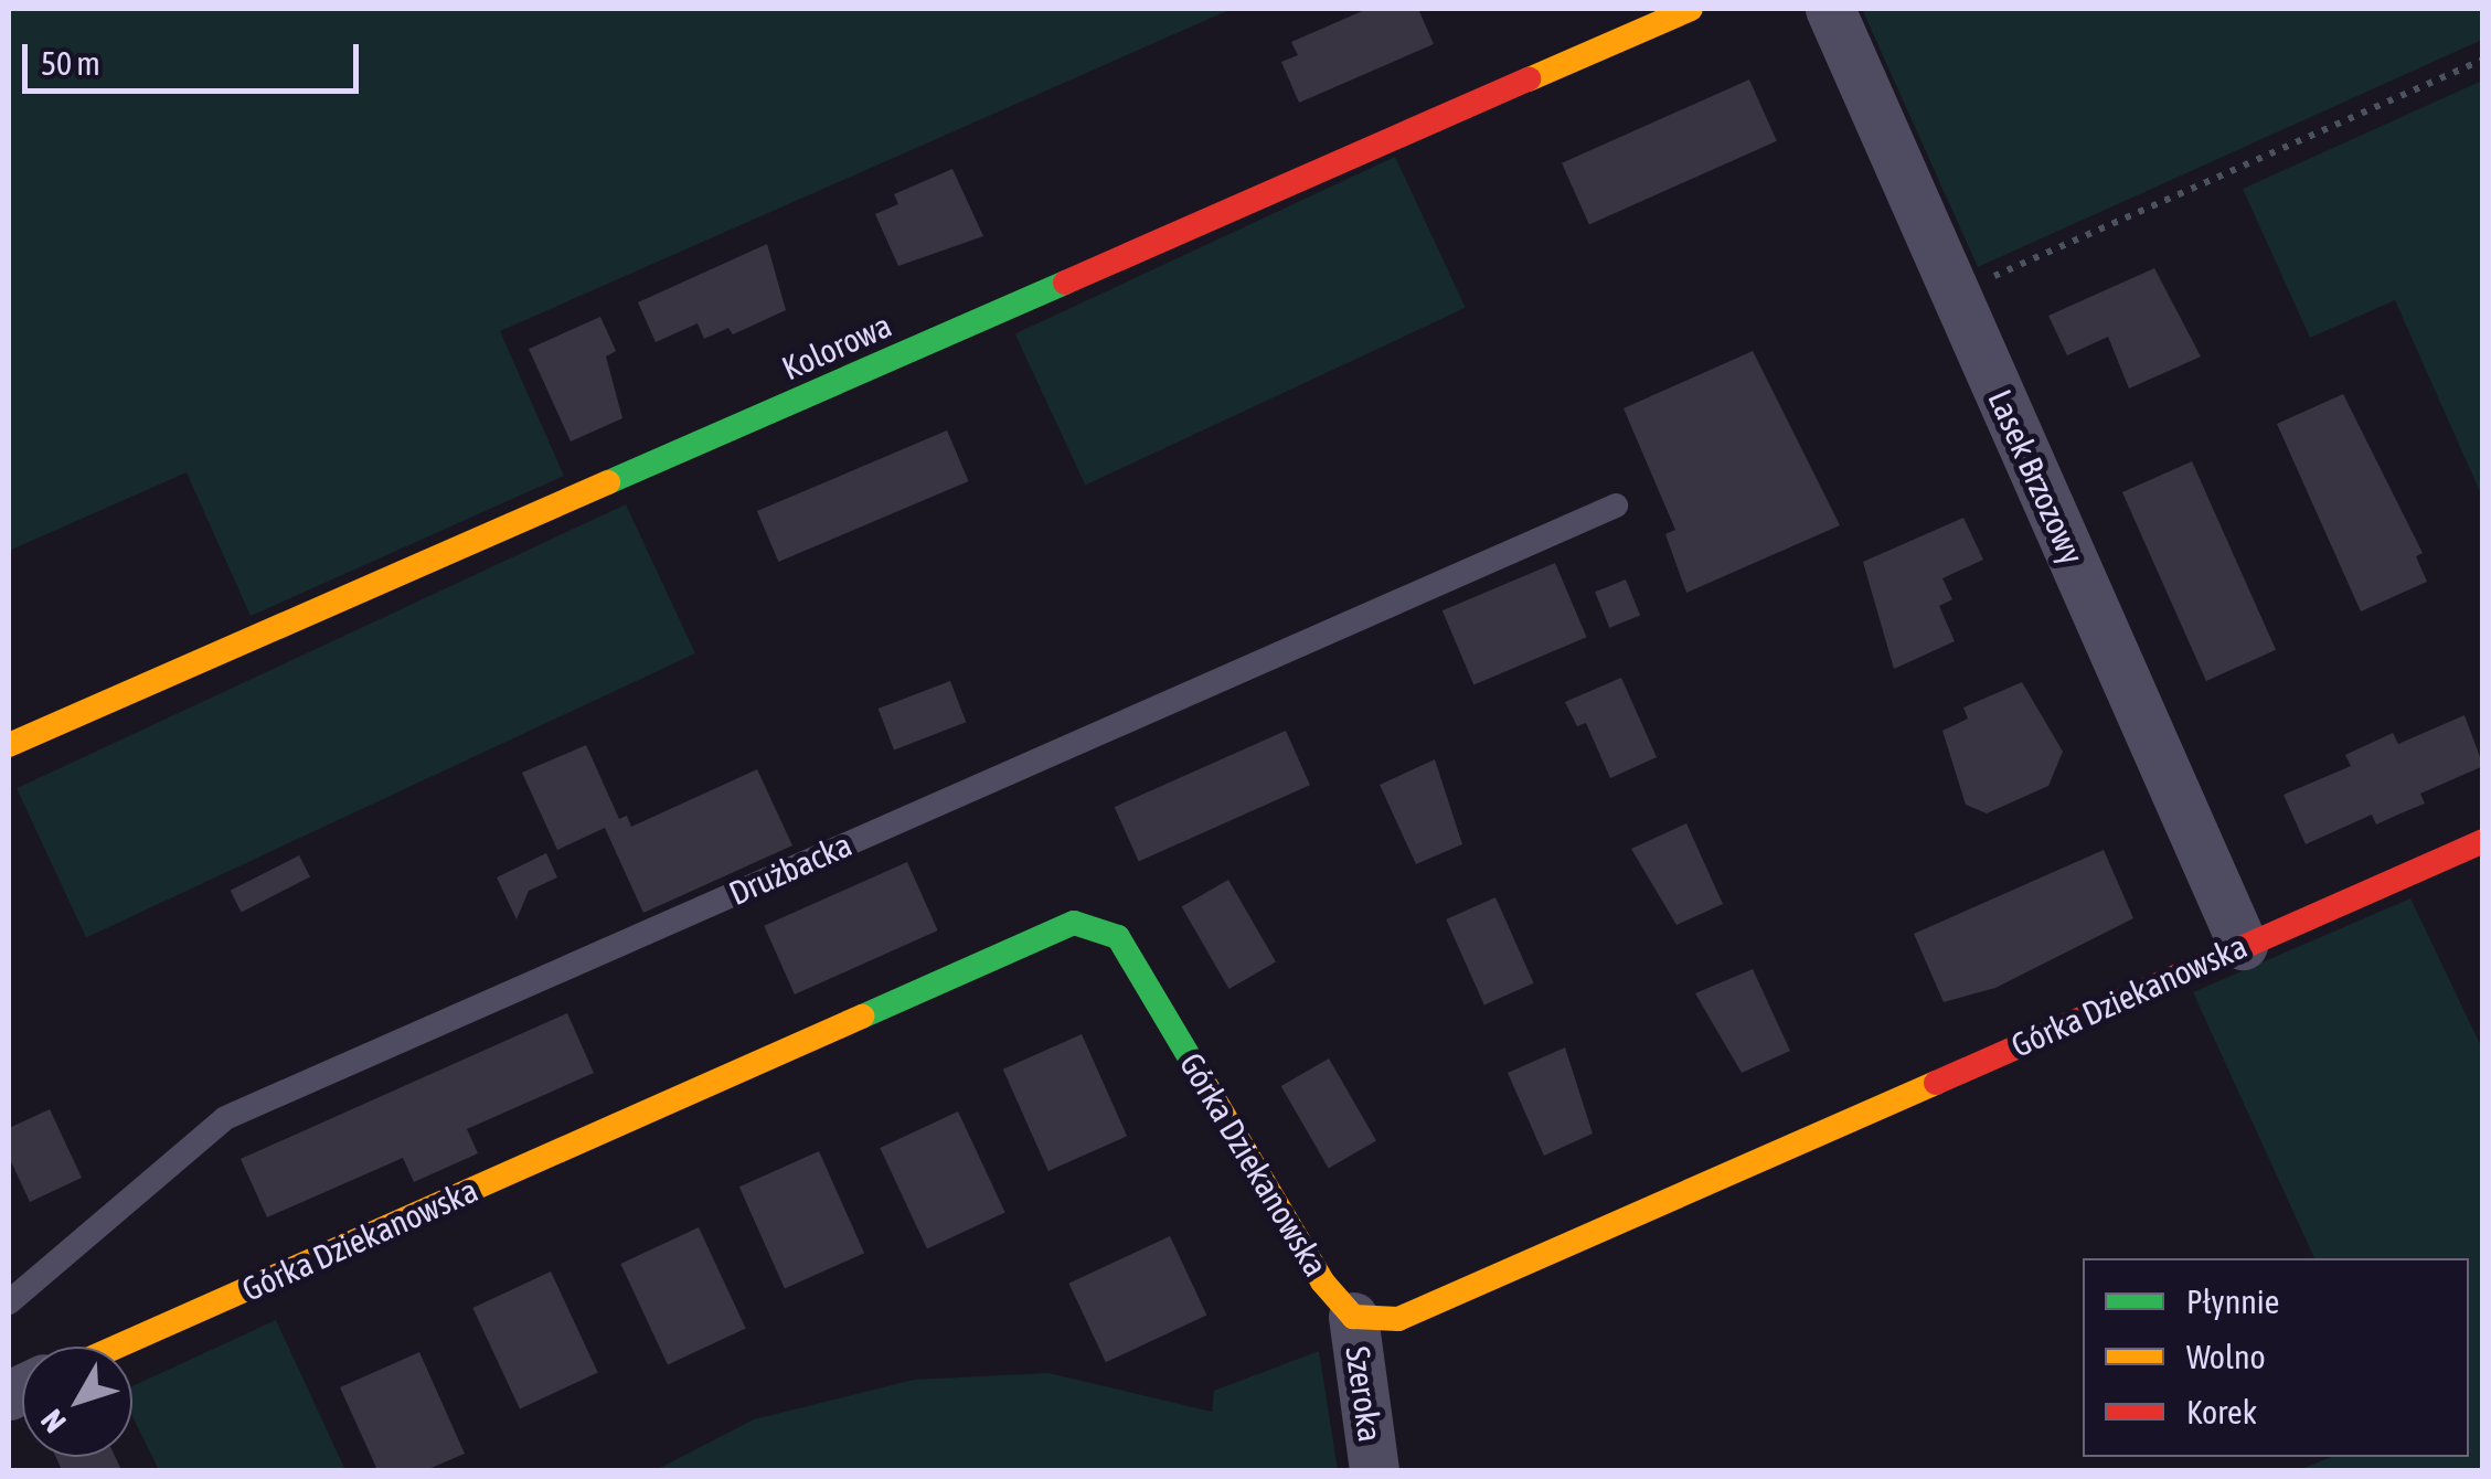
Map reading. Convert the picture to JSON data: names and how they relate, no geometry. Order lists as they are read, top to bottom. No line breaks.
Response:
{"streets":{"street":["Kolorowa","Lasek Brzozowy","Górka Dziekanowska","Szeroka"],"lane":["Drużbacka"]},"crossings":[["Lasek Brzozowy","Górka Dziekanowska"],["Górka Dziekanowska","Szeroka"]],"legend":["Płynnie","Wolno","Korek"],"scale_bar":"50 m","north":"bottom left"}
